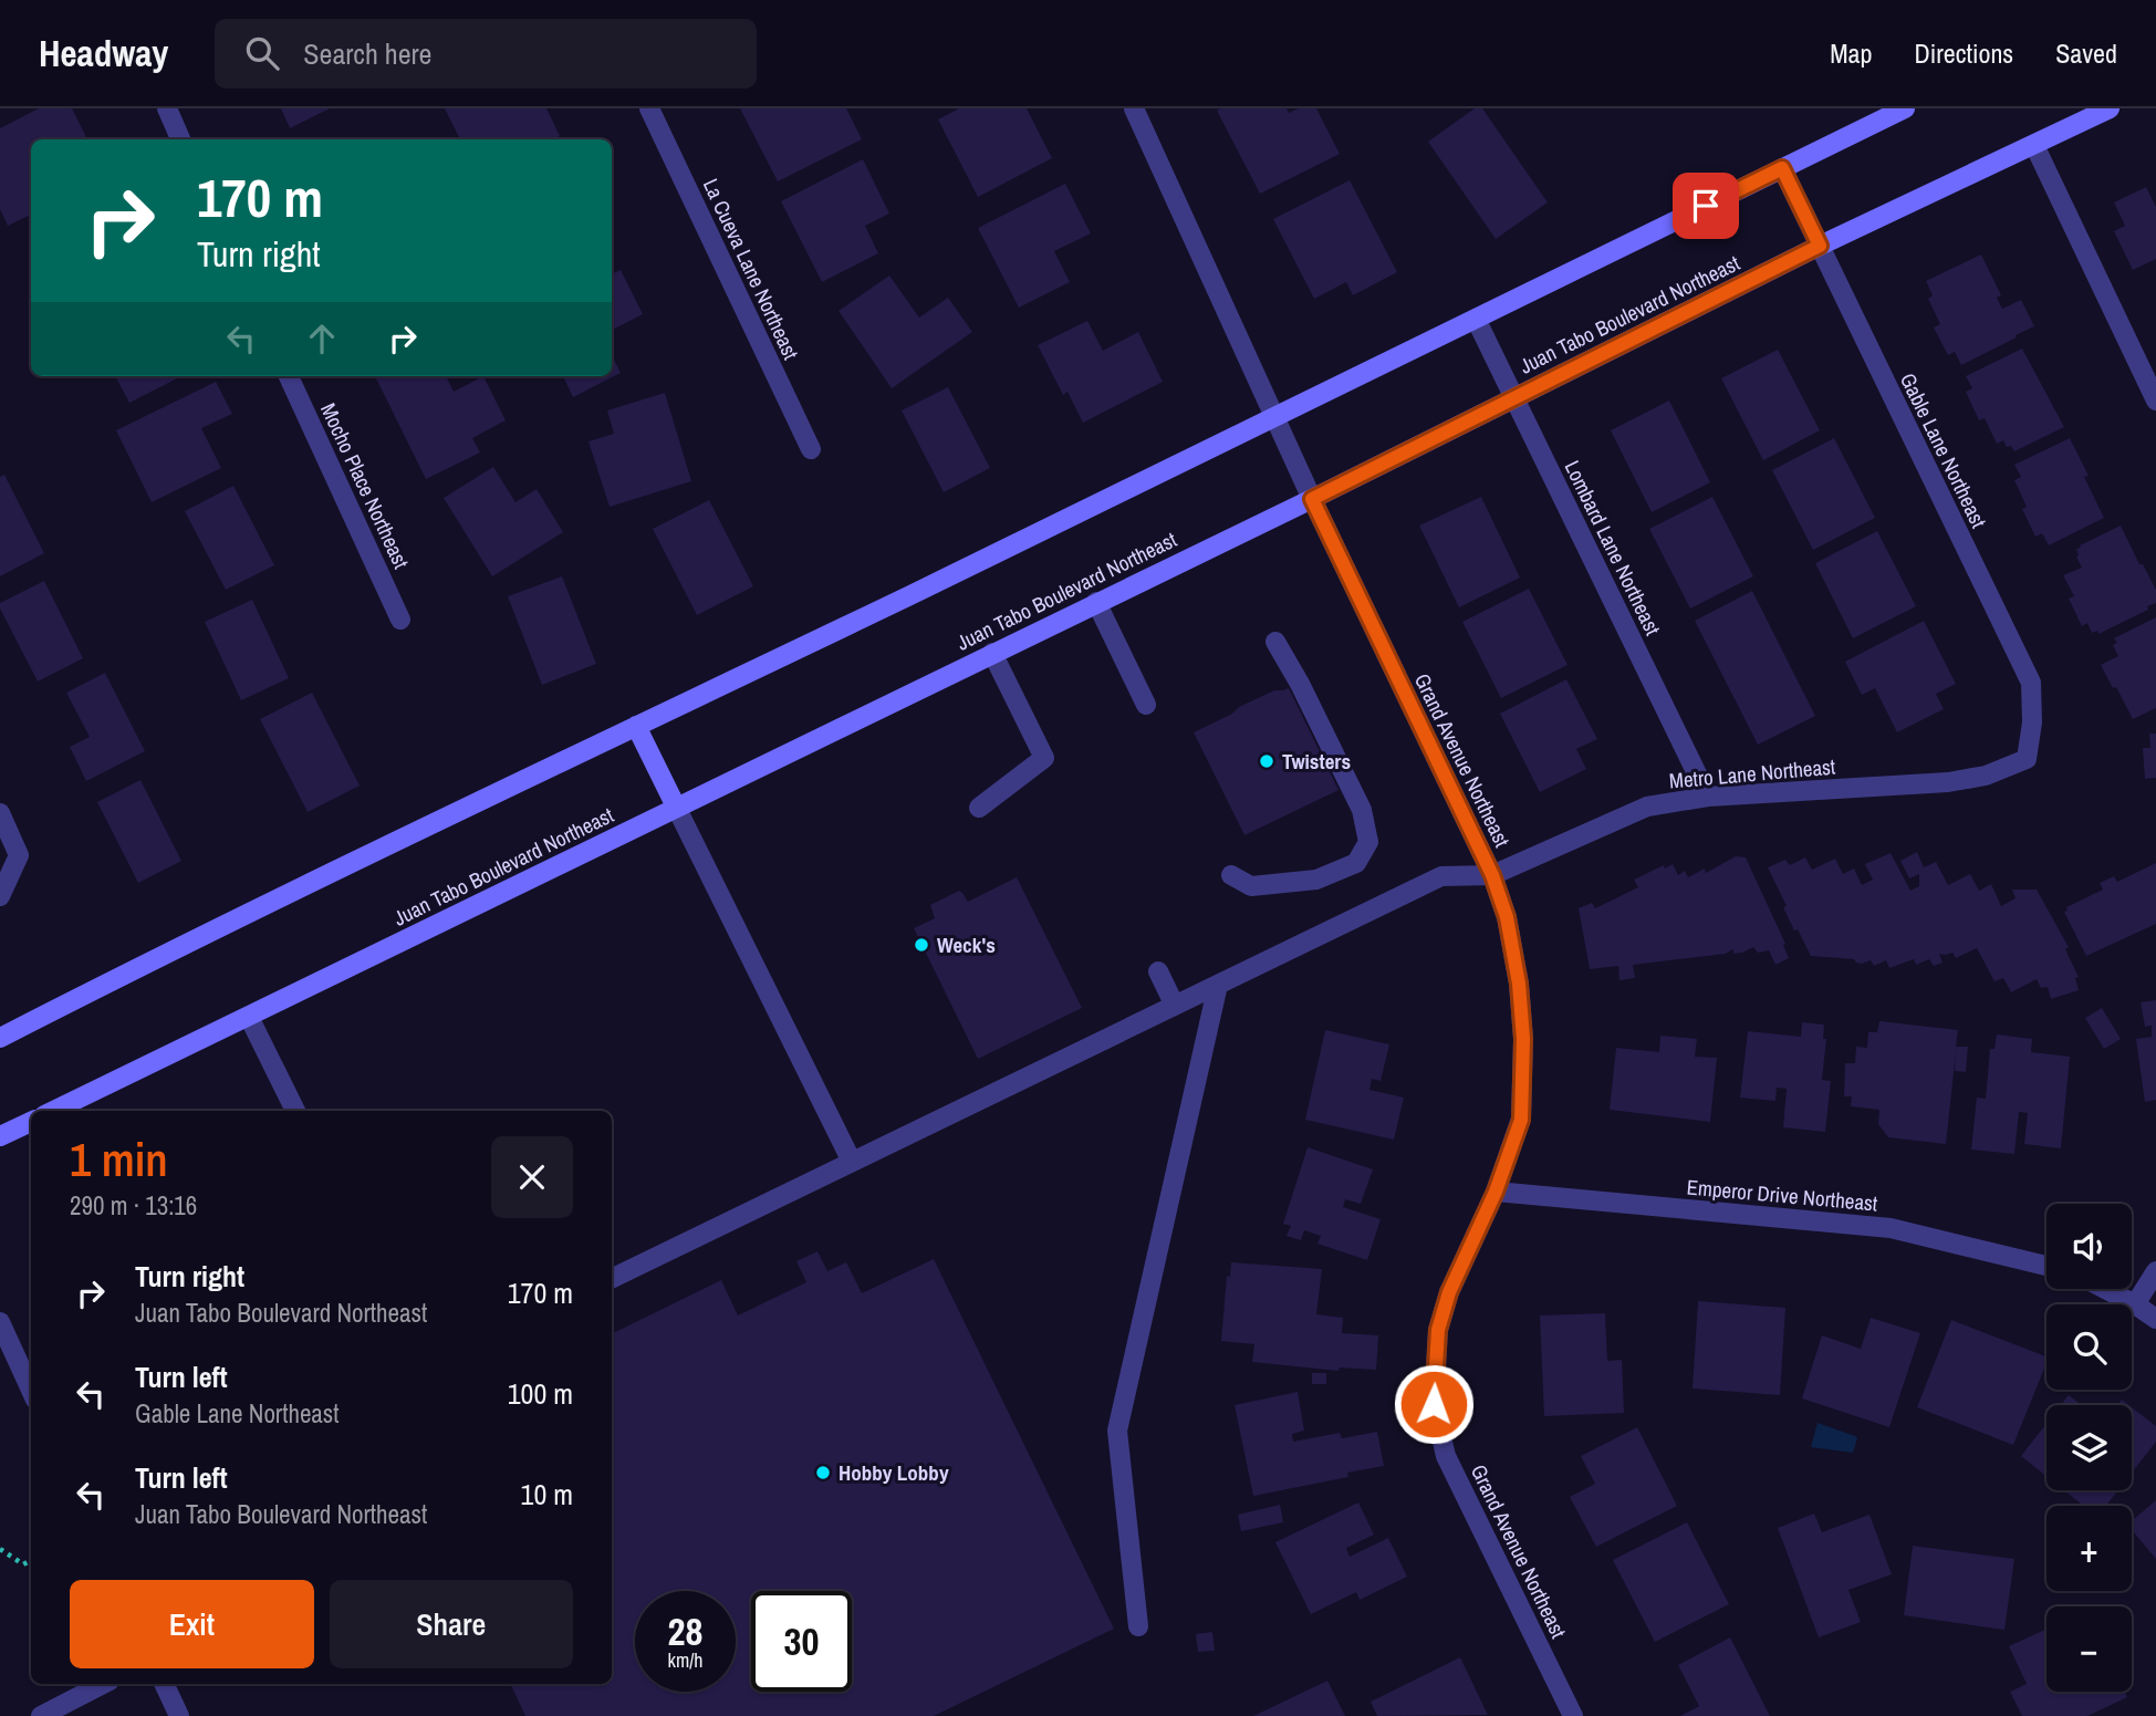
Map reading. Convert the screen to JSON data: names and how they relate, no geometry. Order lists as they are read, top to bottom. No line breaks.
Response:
{"streets":{"main road":["Juan Tabo Boulevard Northeast"],"street":["La Cueva Lane Northeast","Gable Lane Northeast","Mocho Place Northeast","Lombard Lane Northeast","Grand Avenue Northeast","Metro Lane Northeast","Emperor Drive Northeast"]},"crossings":[["Juan Tabo Boulevard Northeast","Gable Lane Northeast"],["Juan Tabo Boulevard Northeast","Lombard Lane Northeast"],["Juan Tabo Boulevard Northeast","Grand Avenue Northeast"],["Gable Lane Northeast","Metro Lane Northeast"],["Lombard Lane Northeast","Metro Lane Northeast"],["Grand Avenue Northeast","Metro Lane Northeast"],["Grand Avenue Northeast","Emperor Drive Northeast"]],"places":["Twisters","Weck's","Hobby Lobby"],"page":{"header":"Headway","search":"Search here","nav":["Map","Directions","Saved"],"turn":["170 m","Turn right"],"heading":["1 min","290 m · 13:16"],"map_buttons":["+","−"],"list":[{"name":"Turn right","note":"Juan Tabo Boulevard Northeast","value":"170 m"},{"name":"Turn left","note":"Gable Lane Northeast","value":"100 m"},{"name":"Turn left","note":"Juan Tabo Boulevard Northeast","value":"10 m"}],"buttons":["Exit","Share"],"speed":"28 km/h","limit":"30"}}
